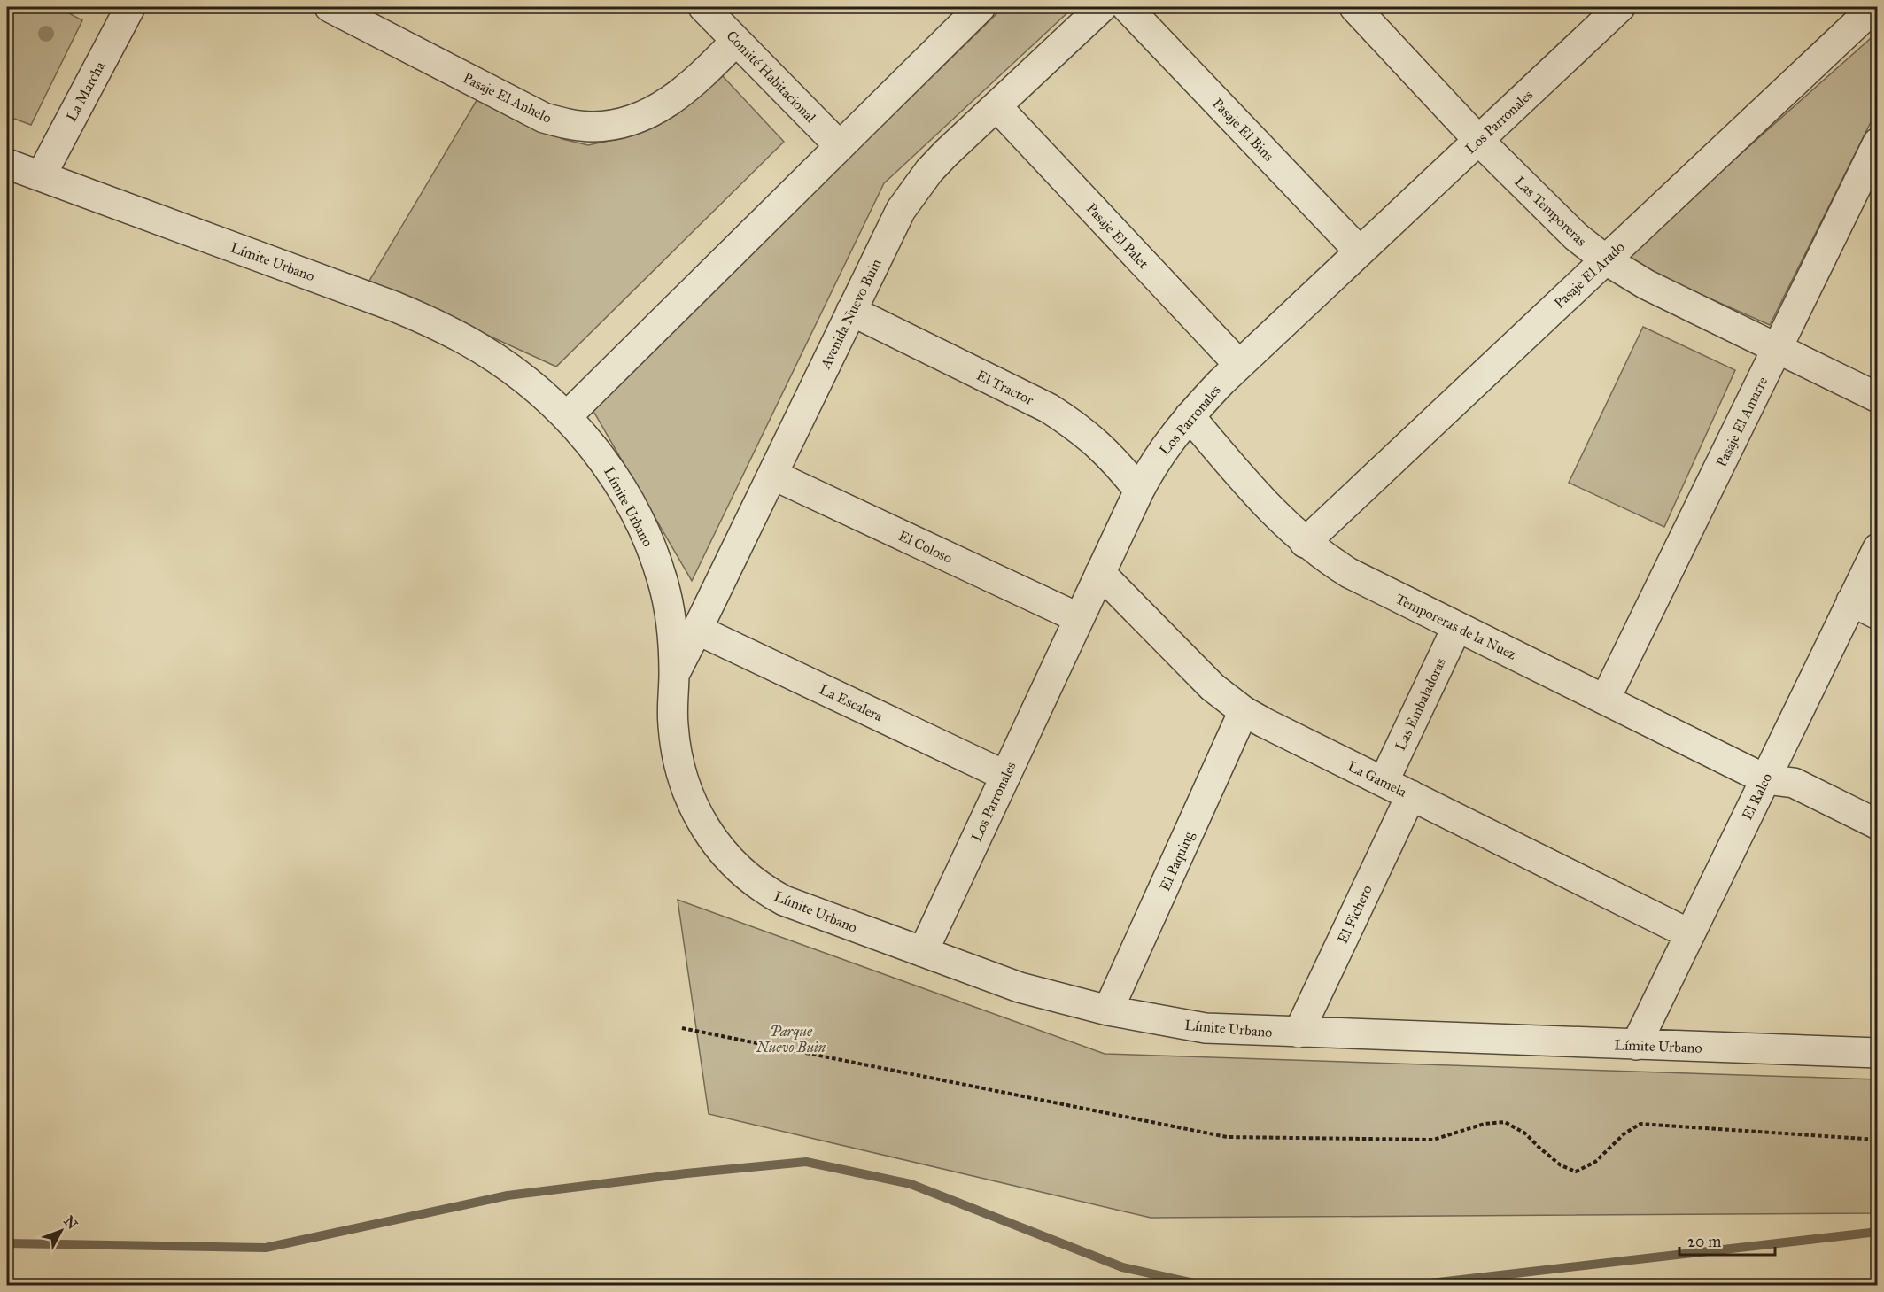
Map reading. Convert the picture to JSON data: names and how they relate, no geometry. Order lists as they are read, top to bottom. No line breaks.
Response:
{"streets":{"street":["Comité Habitacional","La Marcha","Pasaje El Anhelo","Los Parronales","Pasaje El Bins","Las Temporeras","Pasaje El Palet","Límite Urbano","Pasaje El Arado","Avenida Nuevo Buin","El Tractor","Pasaje El Amarre","El Coloso","Temporeras de la Nuez","La Escalera","Las Embaladoras","La Gamela","El Raleo","El Paquing","El Fichero"]},"crossings":[["Comité Habitacional","Pasaje El Anhelo"],["La Marcha","Límite Urbano"],["Los Parronales","Pasaje El Bins"],["Los Parronales","Las Temporeras"],["Los Parronales","Pasaje El Palet"],["Los Parronales","Límite Urbano"],["Los Parronales","El Tractor"],["Los Parronales","El Coloso"],["Los Parronales","Temporeras de la Nuez"],["Los Parronales","La Escalera"],["Los Parronales","La Gamela"],["Las Temporeras","Pasaje El Arado"],["Las Temporeras","Pasaje El Amarre"],["Pasaje El Palet","Avenida Nuevo Buin"],["Límite Urbano","Avenida Nuevo Buin"],["Límite Urbano","El Raleo"],["Límite Urbano","El Paquing"],["Límite Urbano","El Fichero"],["Pasaje El Arado","Temporeras de la Nuez"],["Avenida Nuevo Buin","El Tractor"],["Avenida Nuevo Buin","El Coloso"],["Avenida Nuevo Buin","La Escalera"],["Pasaje El Amarre","Temporeras de la Nuez"],["Temporeras de la Nuez","Las Embaladoras"],["Temporeras de la Nuez","El Raleo"],["Las Embaladoras","La Gamela"],["La Gamela","El Raleo"],["La Gamela","El Paquing"],["La Gamela","El Fichero"]],"parks":["Parque Nuevo Buin"],"scale_bar":"20 m","north":"top right"}
